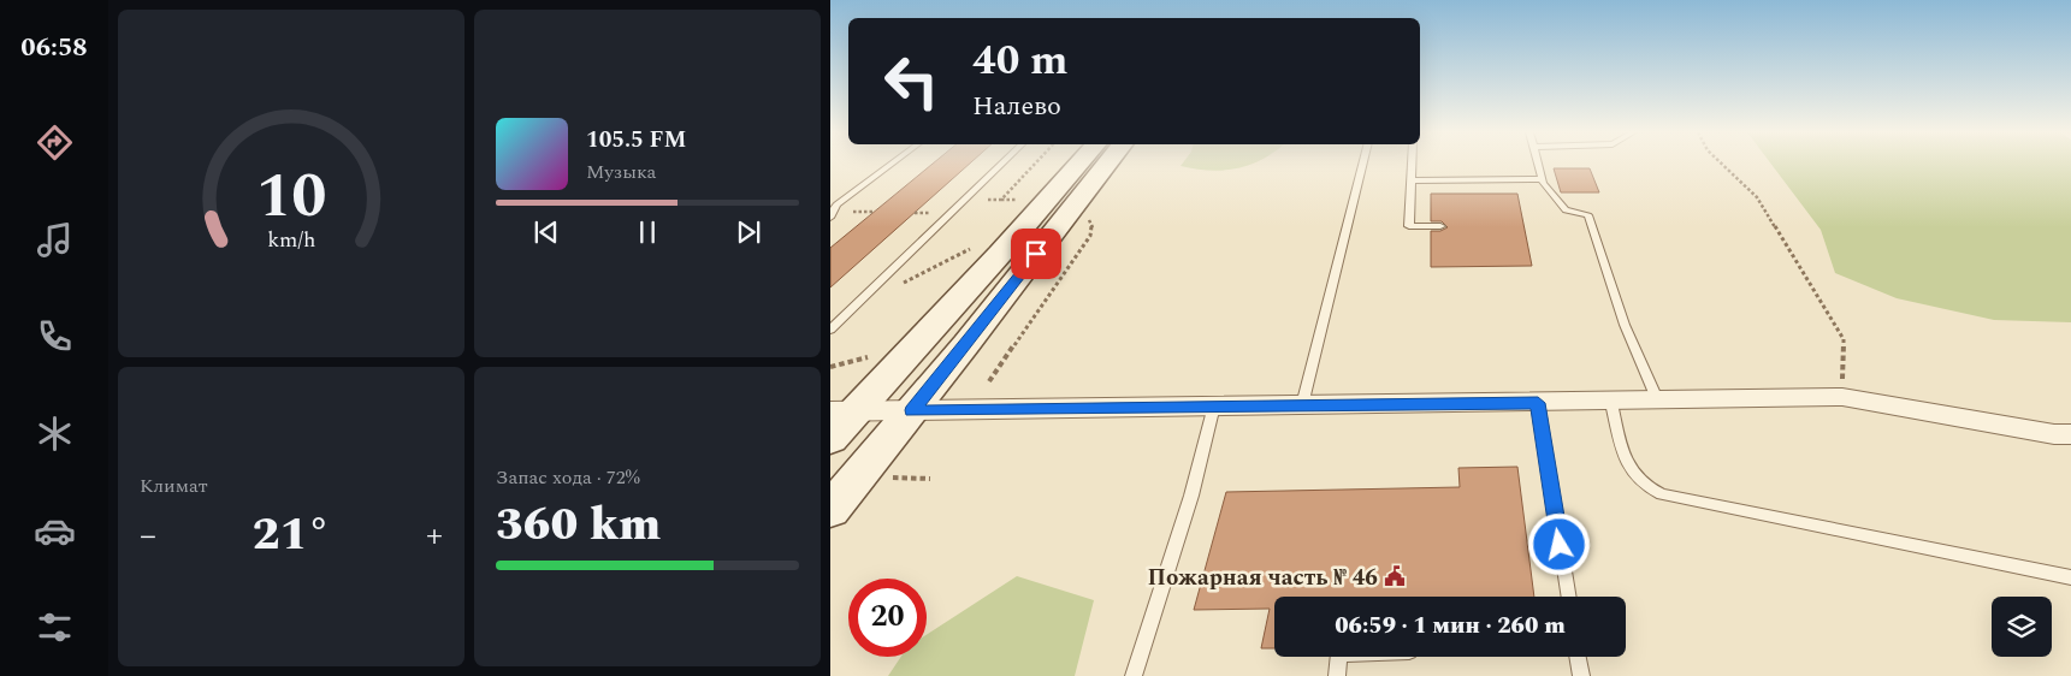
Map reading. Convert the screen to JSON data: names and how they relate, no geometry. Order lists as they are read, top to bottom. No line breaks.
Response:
{"places":{"public building":["Пожарная часть № 46"]},"page":{"tabs":"06:58","turn":["40 m","Налево"],"song":["105.5 FM","Музыка"],"tile":["Климат",["Запас хода · 72%","360 km"]],"heat":["−","21°","+"],"limit":"20","trip":"06:59 · 1 мин · 260 m","gauge":["10","km/h"]}}
